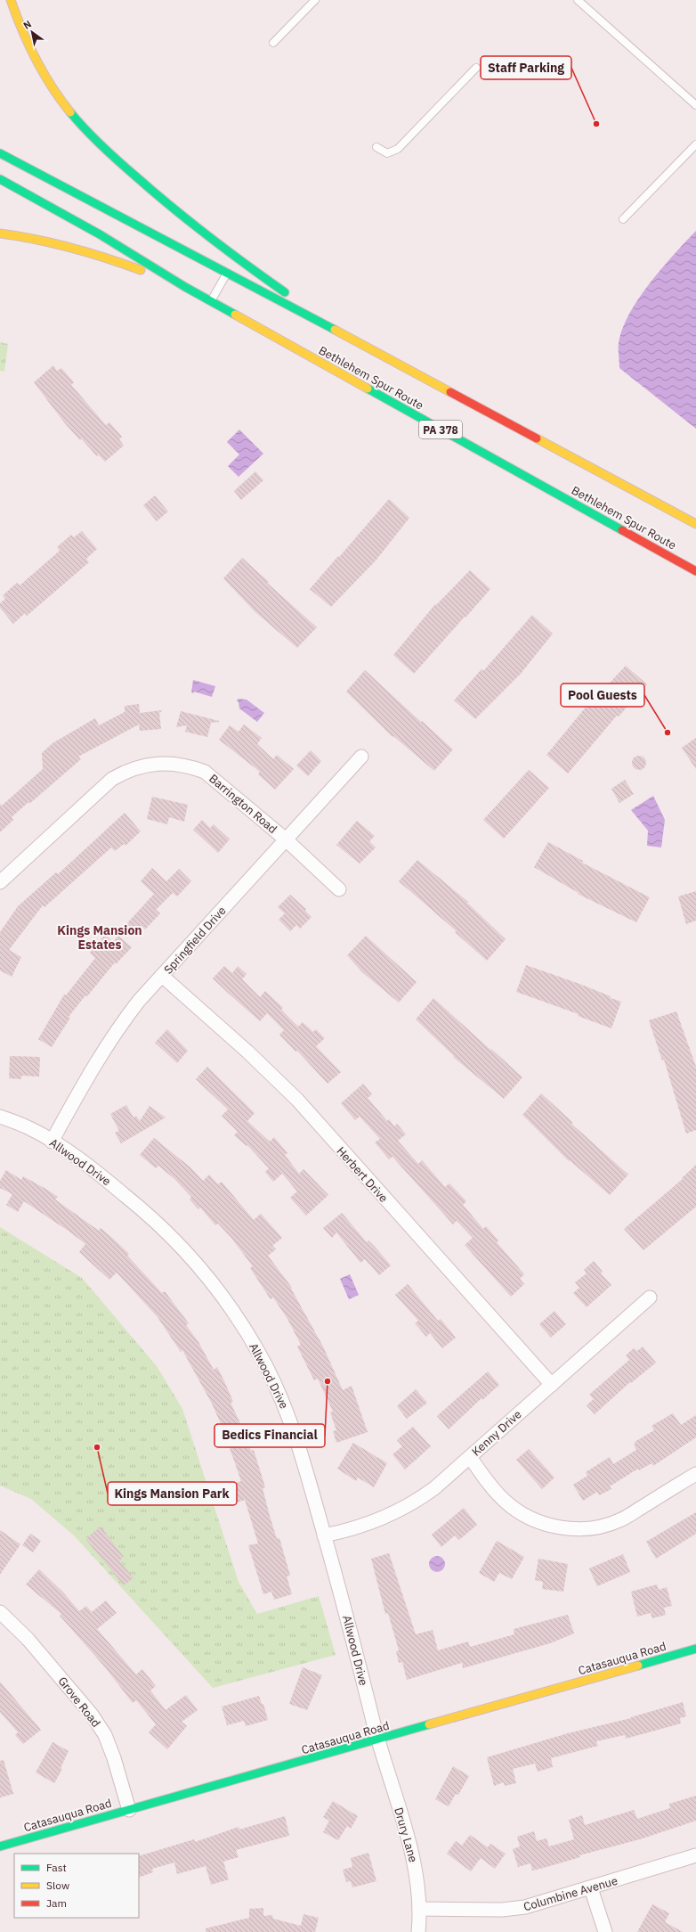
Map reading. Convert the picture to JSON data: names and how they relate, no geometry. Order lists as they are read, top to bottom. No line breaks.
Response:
{"streets":{"main road":["Bethlehem Spur Route","PA 378","Catasauqua Road"],"street":["Barrington Road","Springfield Drive","Allwood Drive","Herbert Drive","Kenny Drive","Grove Road","Drury Lane","Columbine Avenue"]},"crossings":[["Barrington Road","Springfield Drive"],["Springfield Drive","Allwood Drive"],["Springfield Drive","Herbert Drive"],["Allwood Drive","Kenny Drive"],["Allwood Drive","Catasauqua Road"],["Allwood Drive","Drury Lane"],["Herbert Drive","Kenny Drive"],["Catasauqua Road","Grove Road"],["Catasauqua Road","Drury Lane"],["Drury Lane","Columbine Avenue"]],"districts":["Kings Mansion Estates"],"places":["Staff Parking","Pool Guests","Bedics Financial","Kings Mansion Park"],"legend":["Fast","Slow","Jam"],"north":"top left"}
